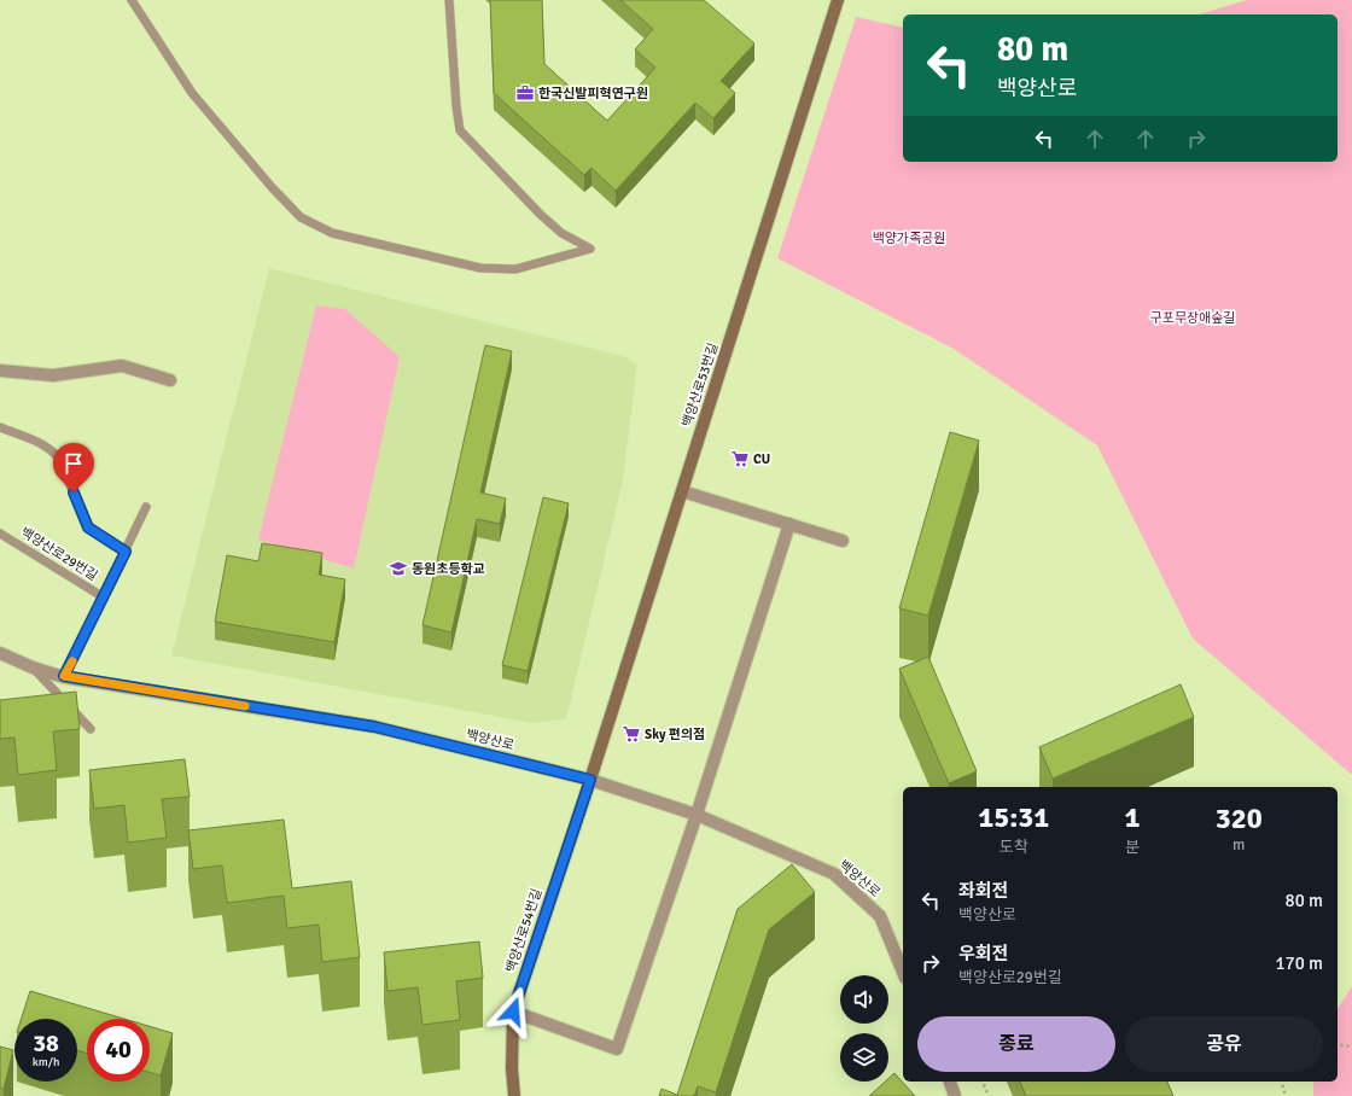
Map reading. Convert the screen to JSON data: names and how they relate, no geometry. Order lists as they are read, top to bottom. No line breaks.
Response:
{"streets":{"street":["백양산로53번길","백양산로","백양산로54번길"],"lane":["백양산로29번길"]},"crossings":[["백양산로53번길","백양산로"],["백양산로53번길","백양산로54번길"],["백양산로29번길","백양산로"],["백양산로","백양산로54번길"]],"parks":["백양가족공원","구포무장애숲길"],"places":{"office":["한국신발피혁연구원"],"supermarket":["CU","Sky 편의점"],"school or university":["동원초등학교"]},"page":{"turn":["80 m","백양산로"],"eta":["15:31","도착","1","분","320","m"],"list":[{"name":"좌회전","note":"백양산로","value":"80 m"},{"name":"우회전","note":"백양산로29번길","value":"170 m"}],"buttons":["종료","공유"],"speed":"38 km/h","limit":"40"}}
